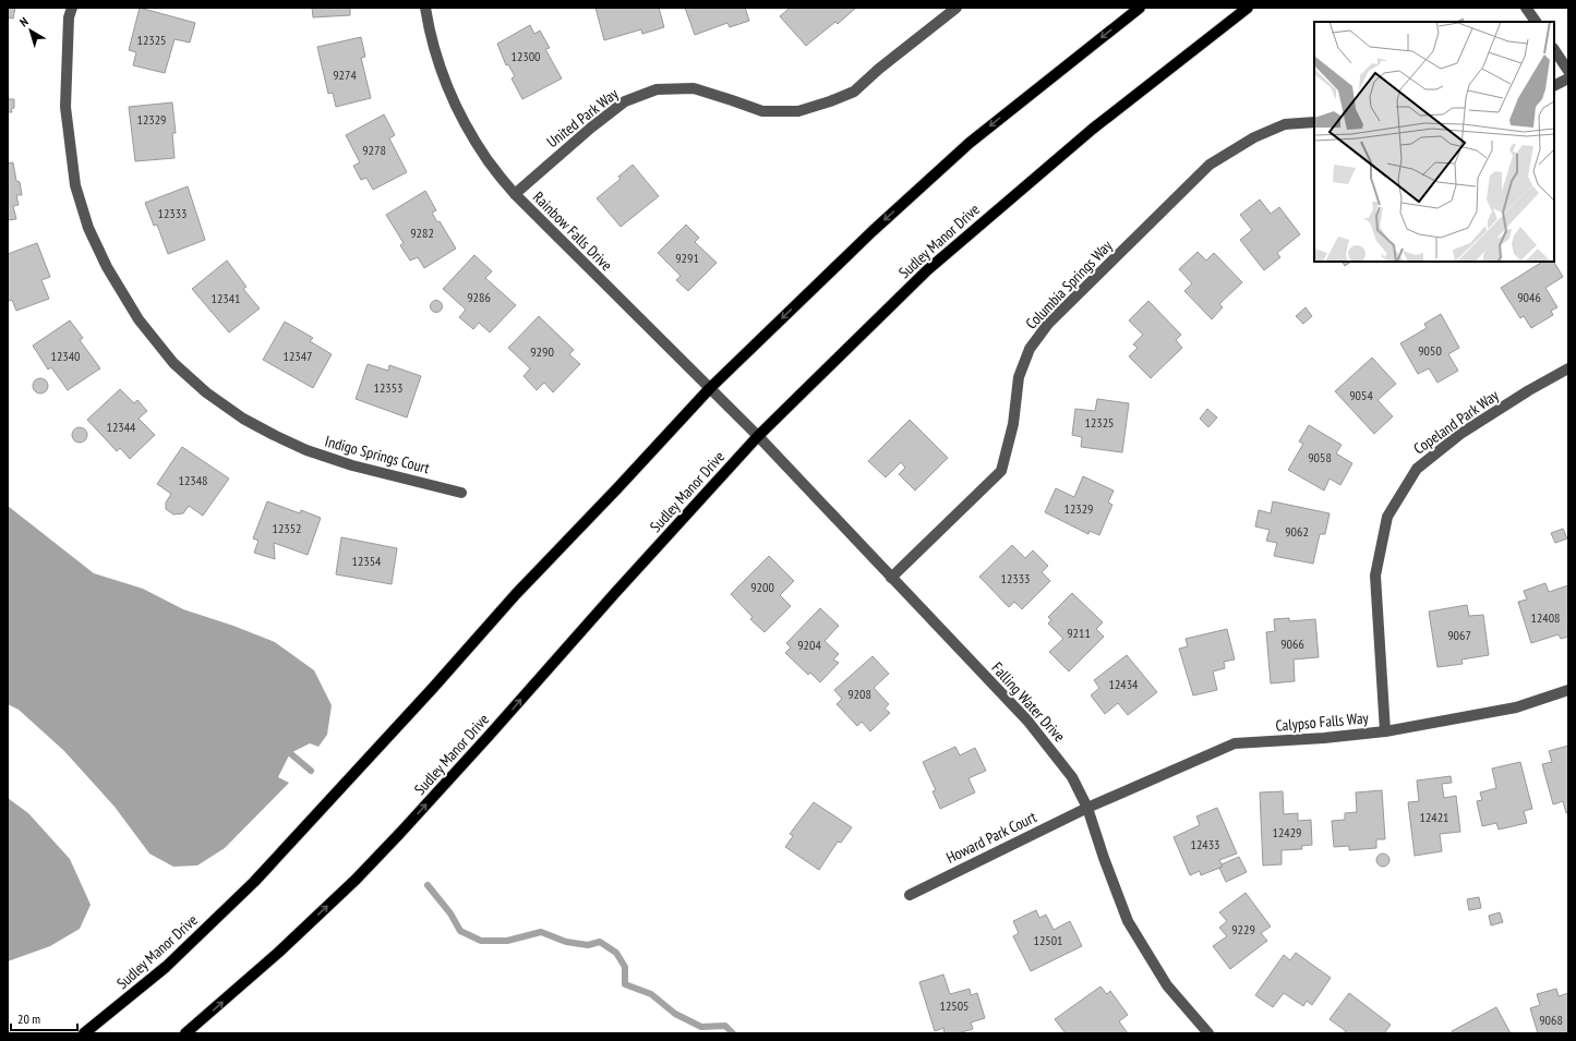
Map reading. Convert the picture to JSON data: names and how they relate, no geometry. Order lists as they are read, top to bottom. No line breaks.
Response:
{"streets":{"main road":["Sudley Manor Drive"],"street":["United Park Way","Rainbow Falls Drive","Columbia Springs Way","Copeland Park Way","Indigo Springs Court","Falling Water Drive","Calypso Falls Way","Howard Park Court"]},"crossings":[["United Park Way","Rainbow Falls Drive"],["Rainbow Falls Drive","Sudley Manor Drive"],["Rainbow Falls Drive","Falling Water Drive"],["Sudley Manor Drive","Falling Water Drive"],["Columbia Springs Way","Falling Water Drive"],["Copeland Park Way","Calypso Falls Way"],["Falling Water Drive","Calypso Falls Way"],["Falling Water Drive","Howard Park Court"],["Calypso Falls Way","Howard Park Court"]],"house_numbers":["12325","12300","9274","12329","9278","12333","9282","9291","9286","9046","12341","9050","9290","12340","12347","12353","9054","12325","12344","9058","12348","12329","12352","9062","12354","12333","9200","12408","9211","9067","9066","9204","12434","9208","12421","12429","12433","9229","12501","12505","9068"],"scale_bar":"20 m","north":"top left"}
